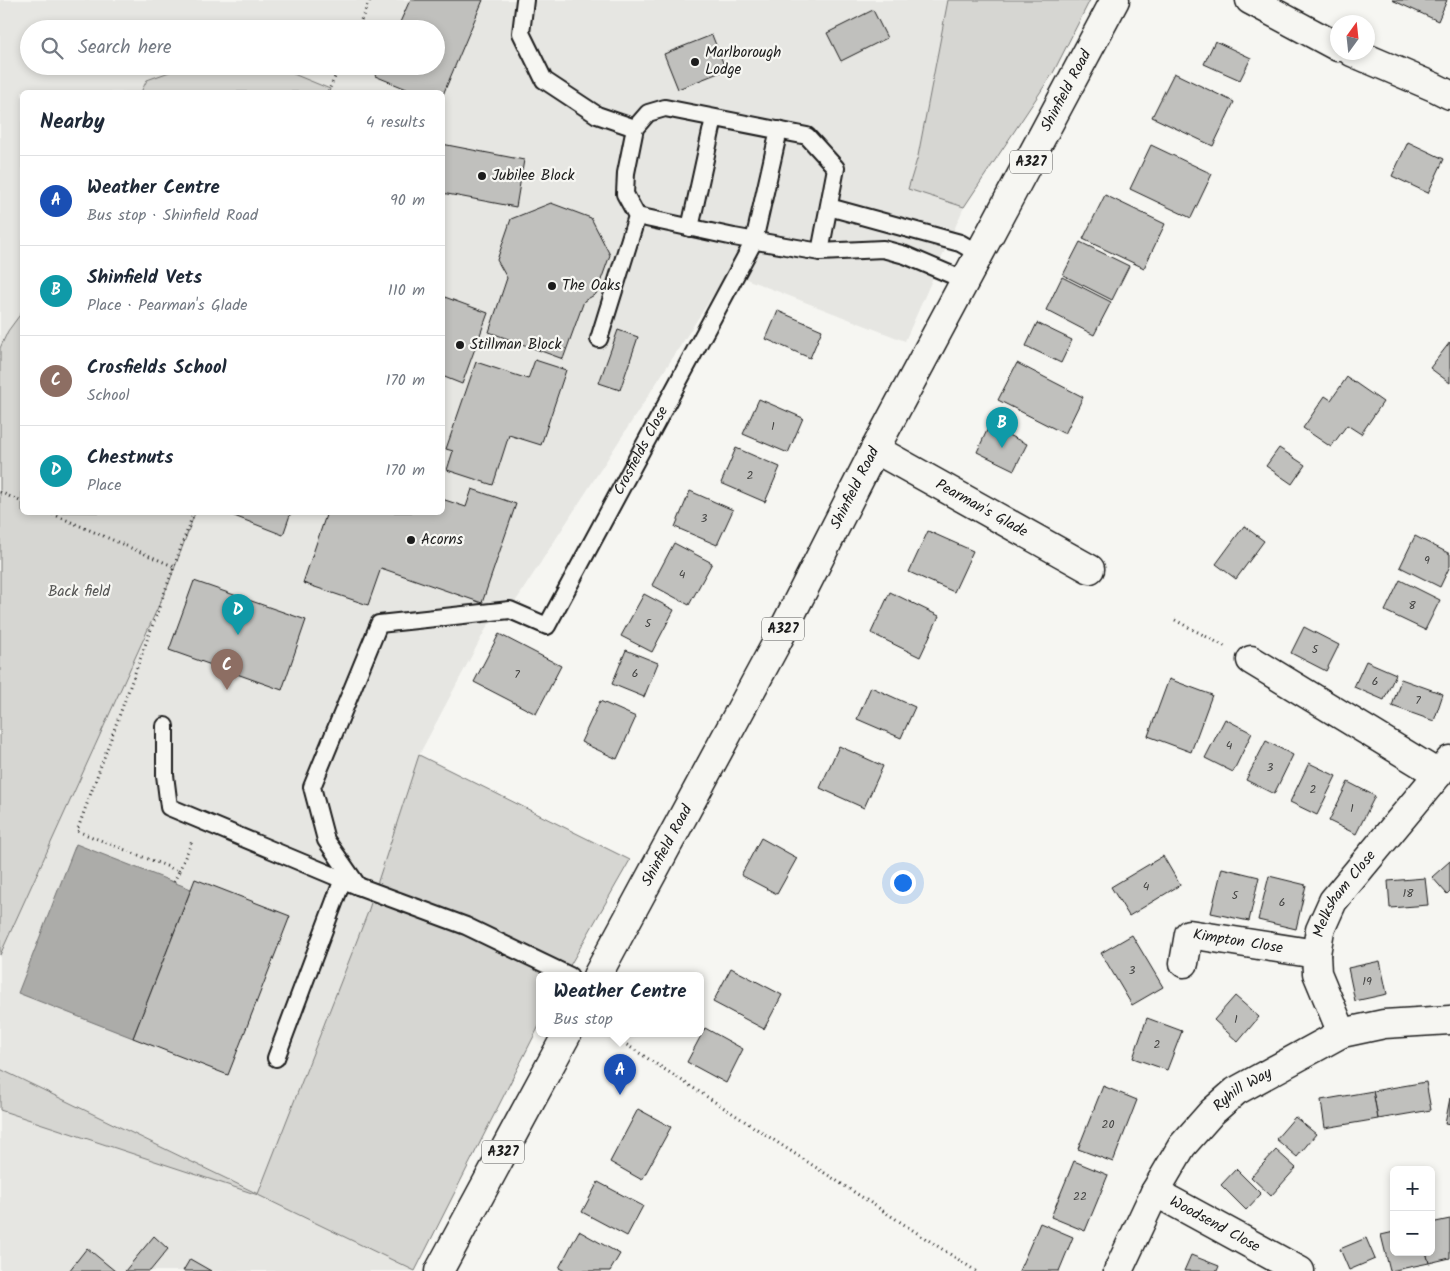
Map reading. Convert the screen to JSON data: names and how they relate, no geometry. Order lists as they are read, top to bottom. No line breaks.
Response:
{"streets":{"street":["Shinfield Road","A327","Pearman's Glade","Melksham Close","Kimpton Close","Ryhill Way","Woodsend Close"],"lane":["Crosfields Close"]},"crossings":[["Shinfield Road","Pearman's Glade"],["Melksham Close","Kimpton Close"],["Melksham Close","Ryhill Way"],["Ryhill Way","Woodsend Close"]],"parks":["Back field"],"places":["Marlborough Lodge","Jubilee Block","The Oaks","Stillman Block","Acorns"],"house_numbers":["1","2","3","9","4","8","5","5","6","7","6","7","4","3","2","1","4","18","5","6","3","19","1","2","20","22"],"north":"top","page":{"search":"Search here","heading":["Nearby","4 results"],"list":[{"mark":"A","name":"Weather Centre","note":"Bus stop · Shinfield Road","value":"90 m"},{"mark":"B","name":"Shinfield Vets","note":"Place · Pearman's Glade","value":"110 m"},{"mark":"C","name":"Crosfields School","note":"School","value":"170 m"},{"mark":"D","name":"Chestnuts","note":"Place","value":"170 m"}],"pins":["B","D","C","A"],"popup":["Weather Centre","Bus stop"],"map_buttons":["+","−"]}}
